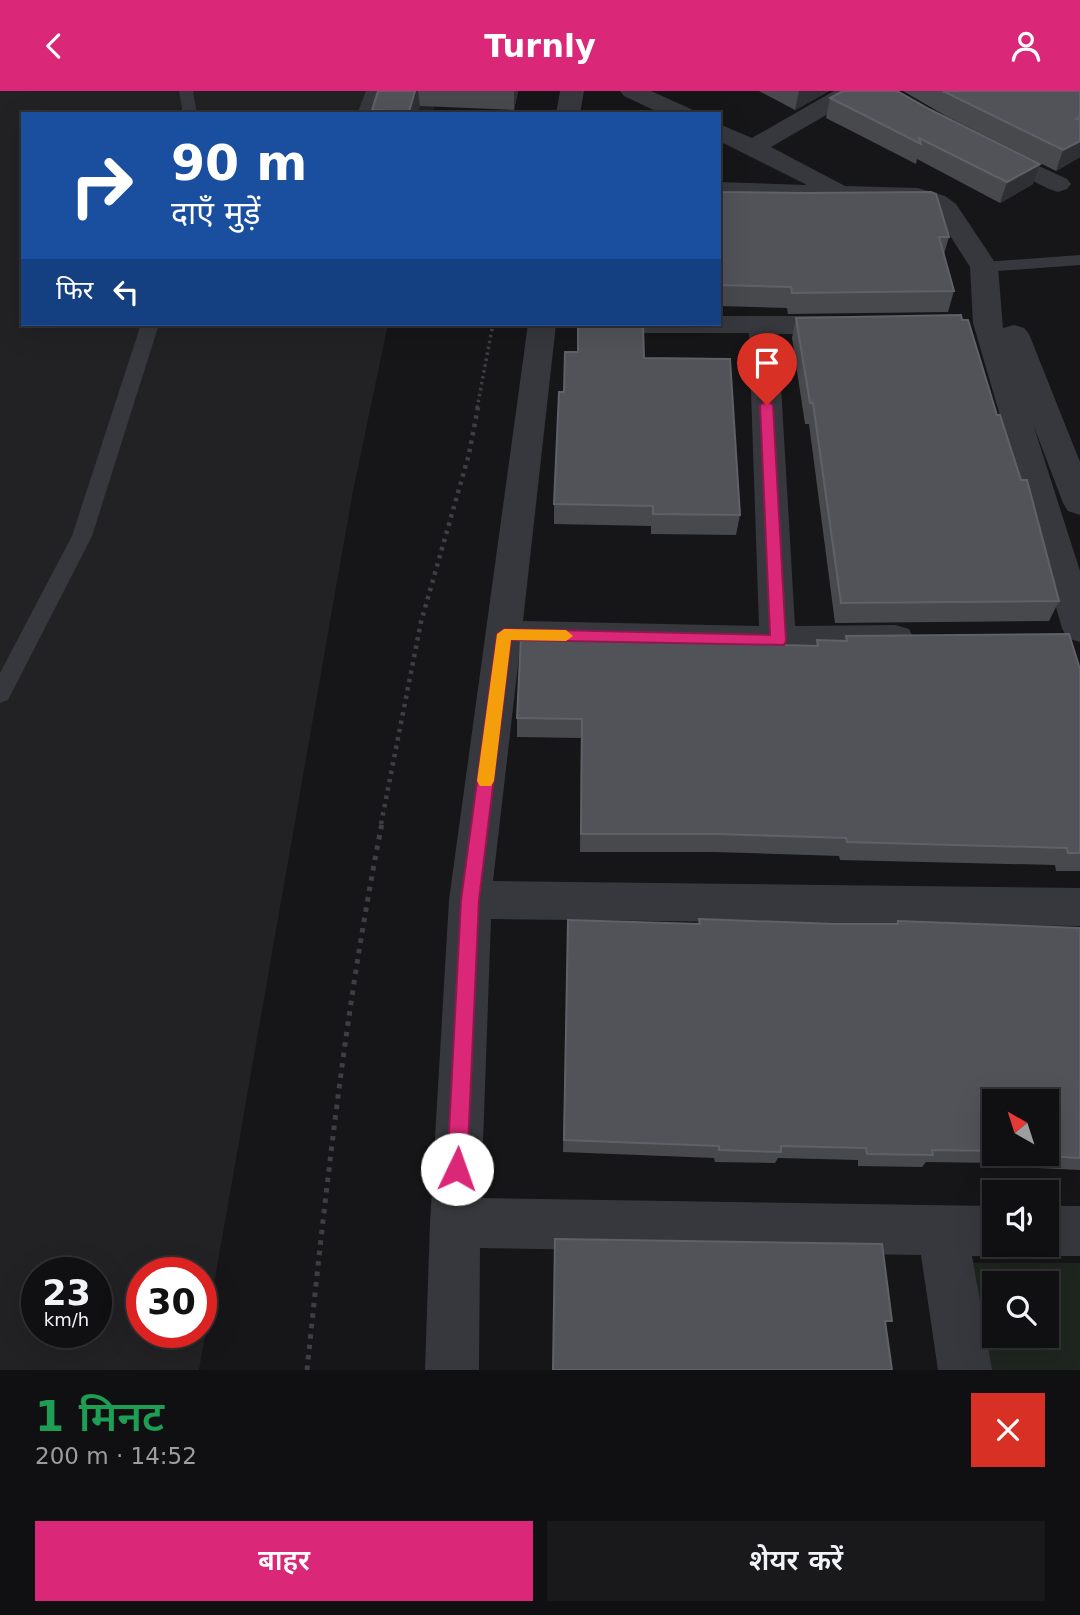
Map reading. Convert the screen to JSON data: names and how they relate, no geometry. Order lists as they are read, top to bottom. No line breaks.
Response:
{"north":"top left","page":{"header":"Turnly","turn":["90 m","दाएँ मुड़ें"],"then":"फिर","speed":"23 km/h","limit":"30","heading":["1 मिनट","200 m · 14:52"],"buttons":["बाहर","शेयर करें"]}}
